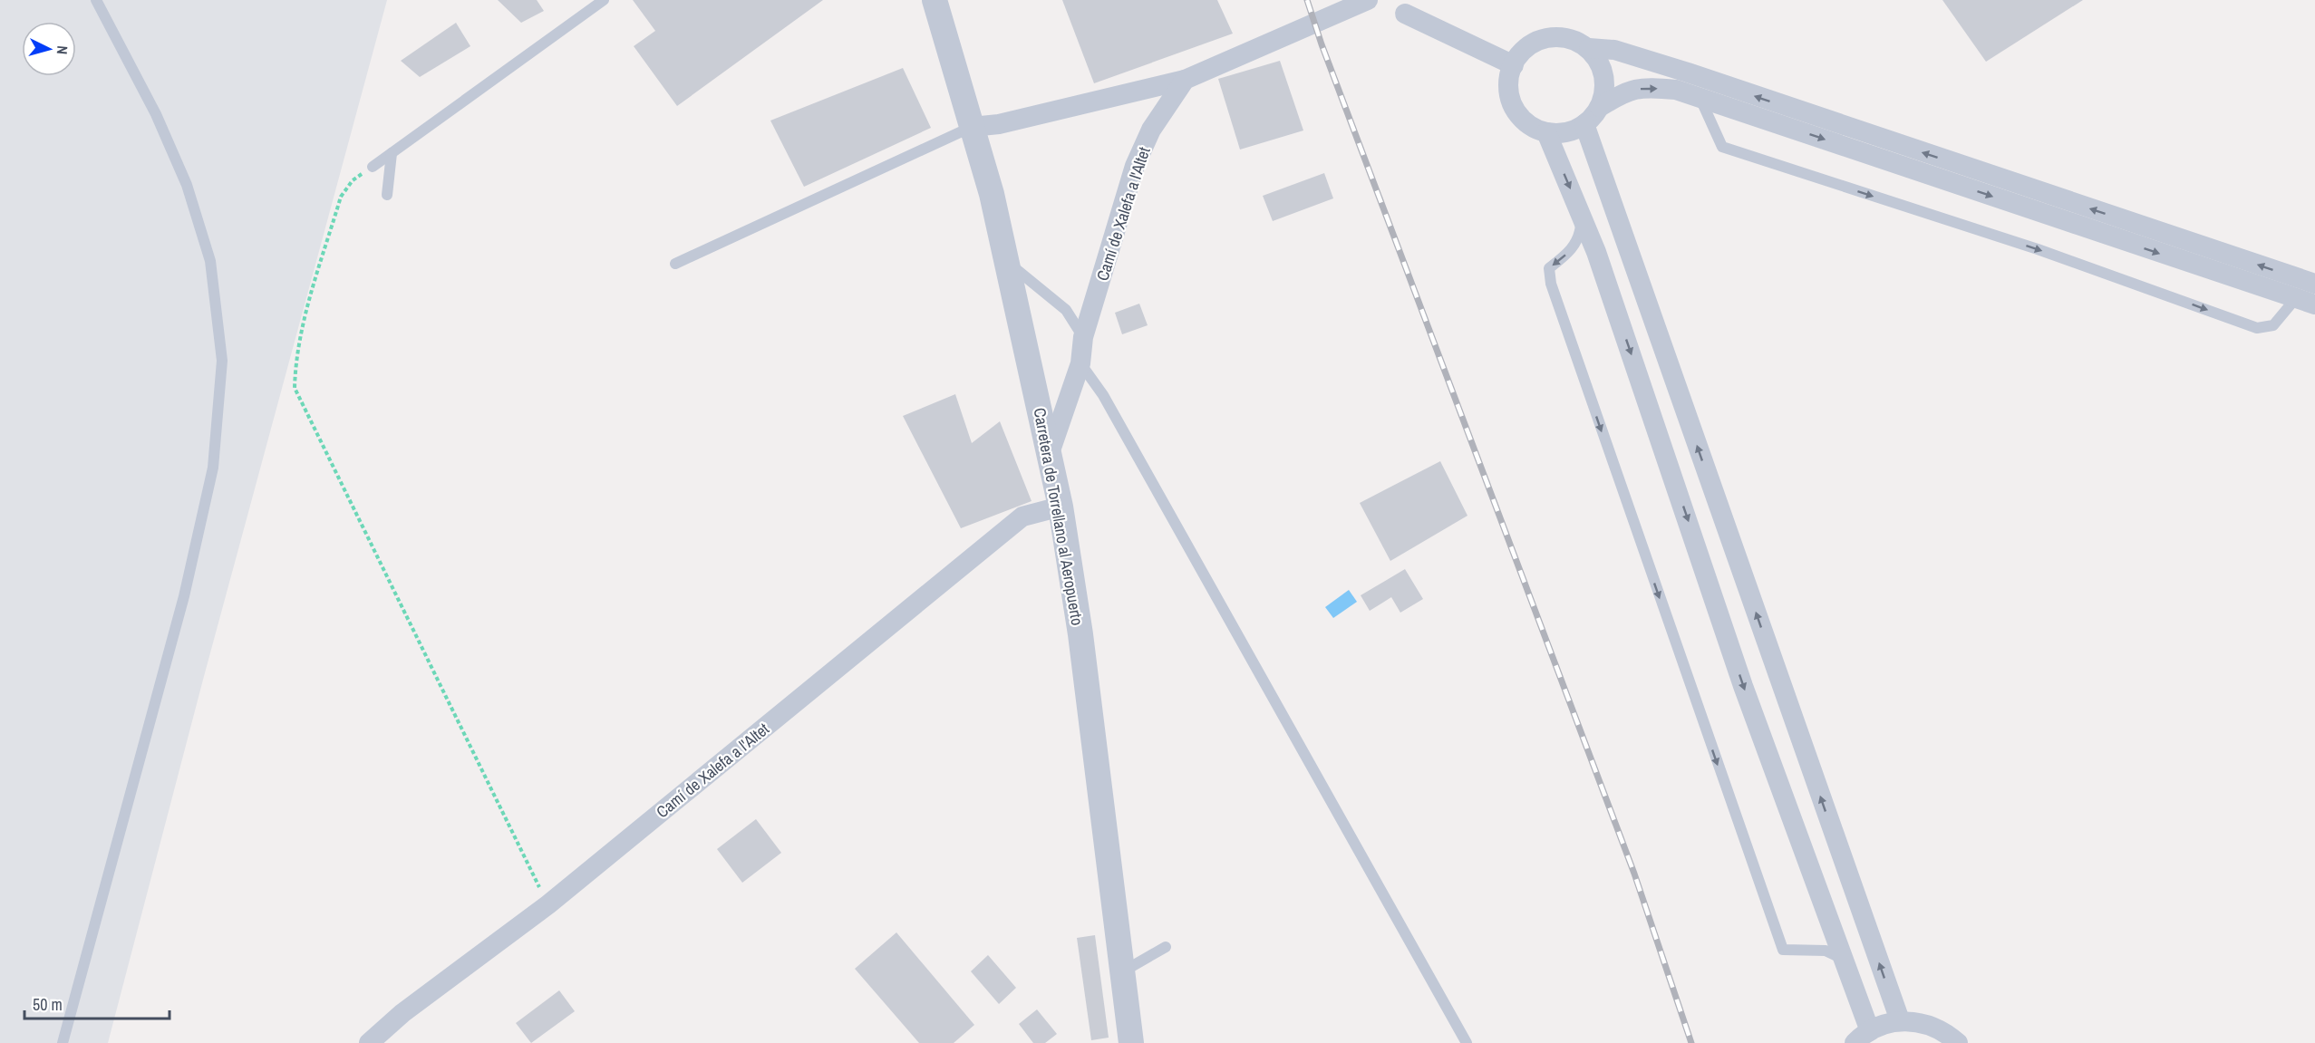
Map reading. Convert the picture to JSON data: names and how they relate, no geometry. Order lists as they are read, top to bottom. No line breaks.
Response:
{"streets":{"street":["Camí de Xalefa a l'Altet","Carretera de Torrellano al Aeropuerto"]},"crossings":[["Camí de Xalefa a l'Altet","Carretera de Torrellano al Aeropuerto"]],"scale_bar":"50 m","north":"right"}
